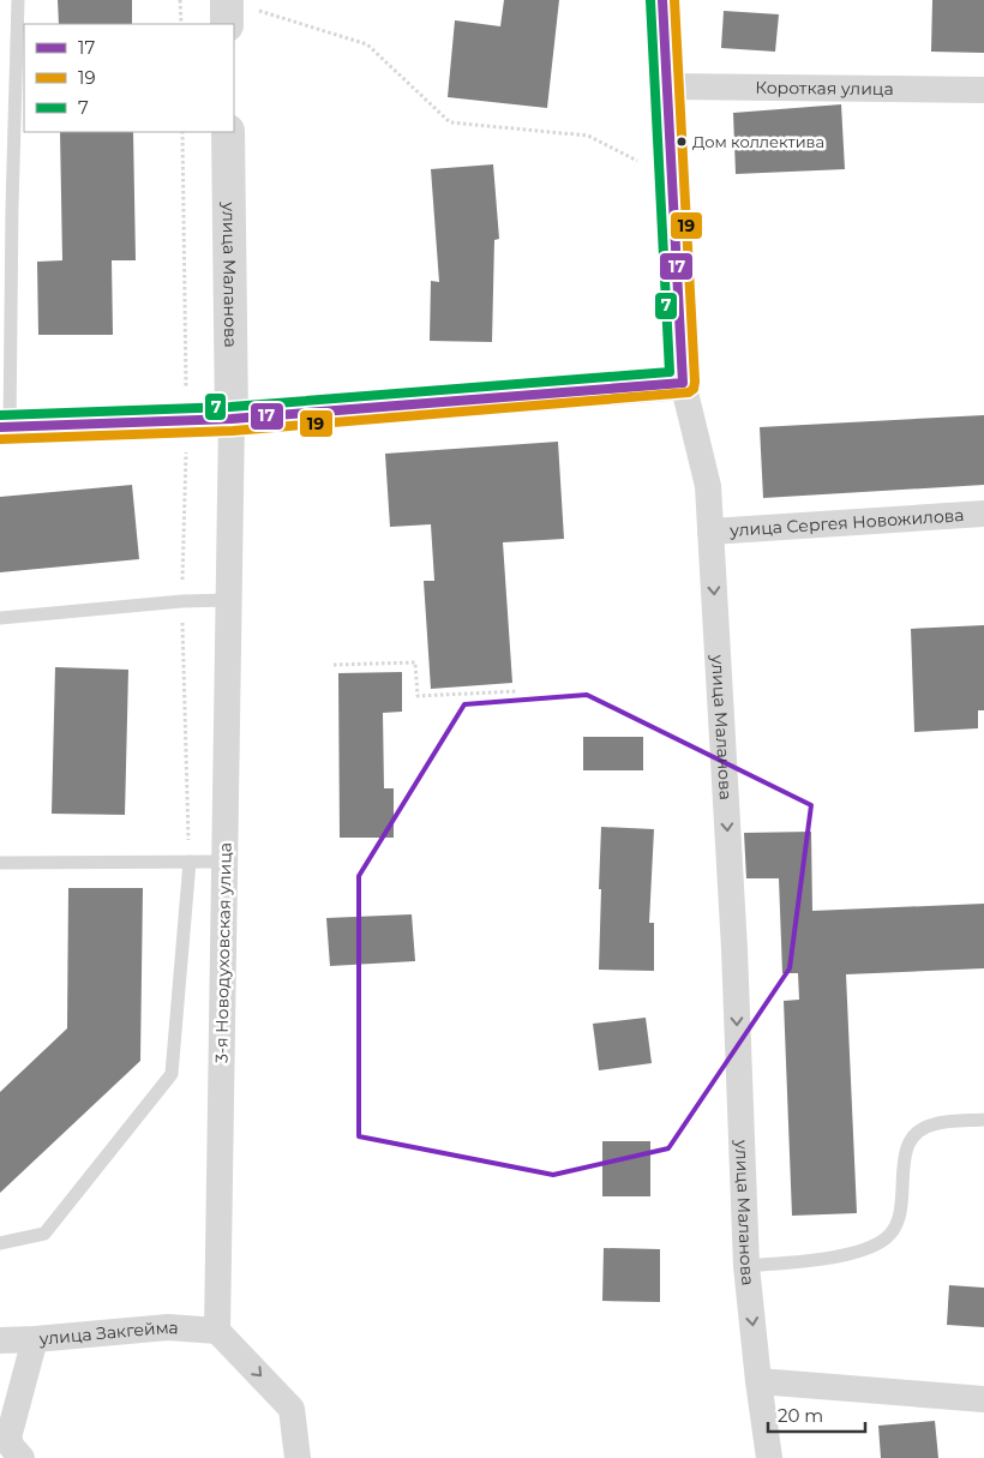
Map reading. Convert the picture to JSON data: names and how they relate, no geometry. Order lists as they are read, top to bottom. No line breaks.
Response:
{"streets":{"street":["Короткая улица","улица Маланова","улица Сергея Новожилова","3-я Новодуховская улица","улица Закгейма"]},"crossings":[["Короткая улица","улица Маланова"],["улица Маланова","улица Сергея Новожилова"],["улица Маланова","3-я Новодуховская улица"],["3-я Новодуховская улица","улица Закгейма"]],"one_way":["улица Маланова"],"places":["Дом коллектива"],"lines":["transit line 17","transit line 19","transit line 7"],"legend":["17","19","7"],"scale_bar":"20 m"}
